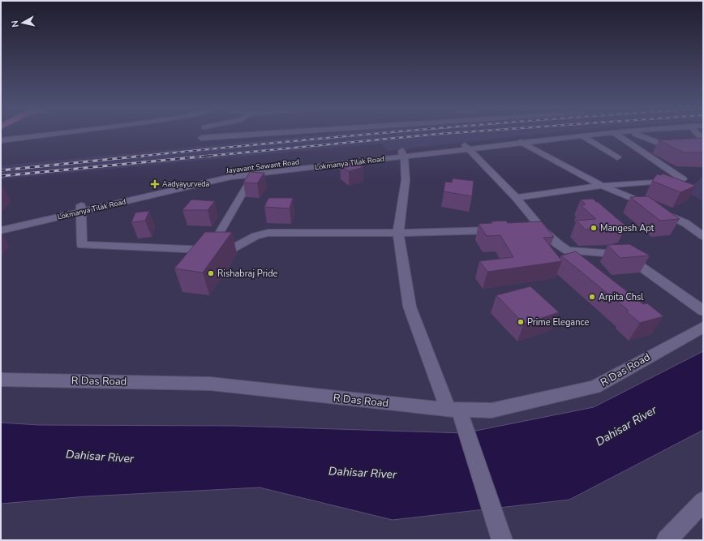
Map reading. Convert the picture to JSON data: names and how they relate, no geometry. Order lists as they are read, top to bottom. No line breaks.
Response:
{"streets":{"street":["Lokmanya Tilak Road","R Das Road"]},"water":["Dahisar River"],"places":{"health":["Aadyayurveda"],"other":["Mangesh Apt","Rishabraj Pride","Arpita Chsl","Prime Elegance"]},"north":"left"}
